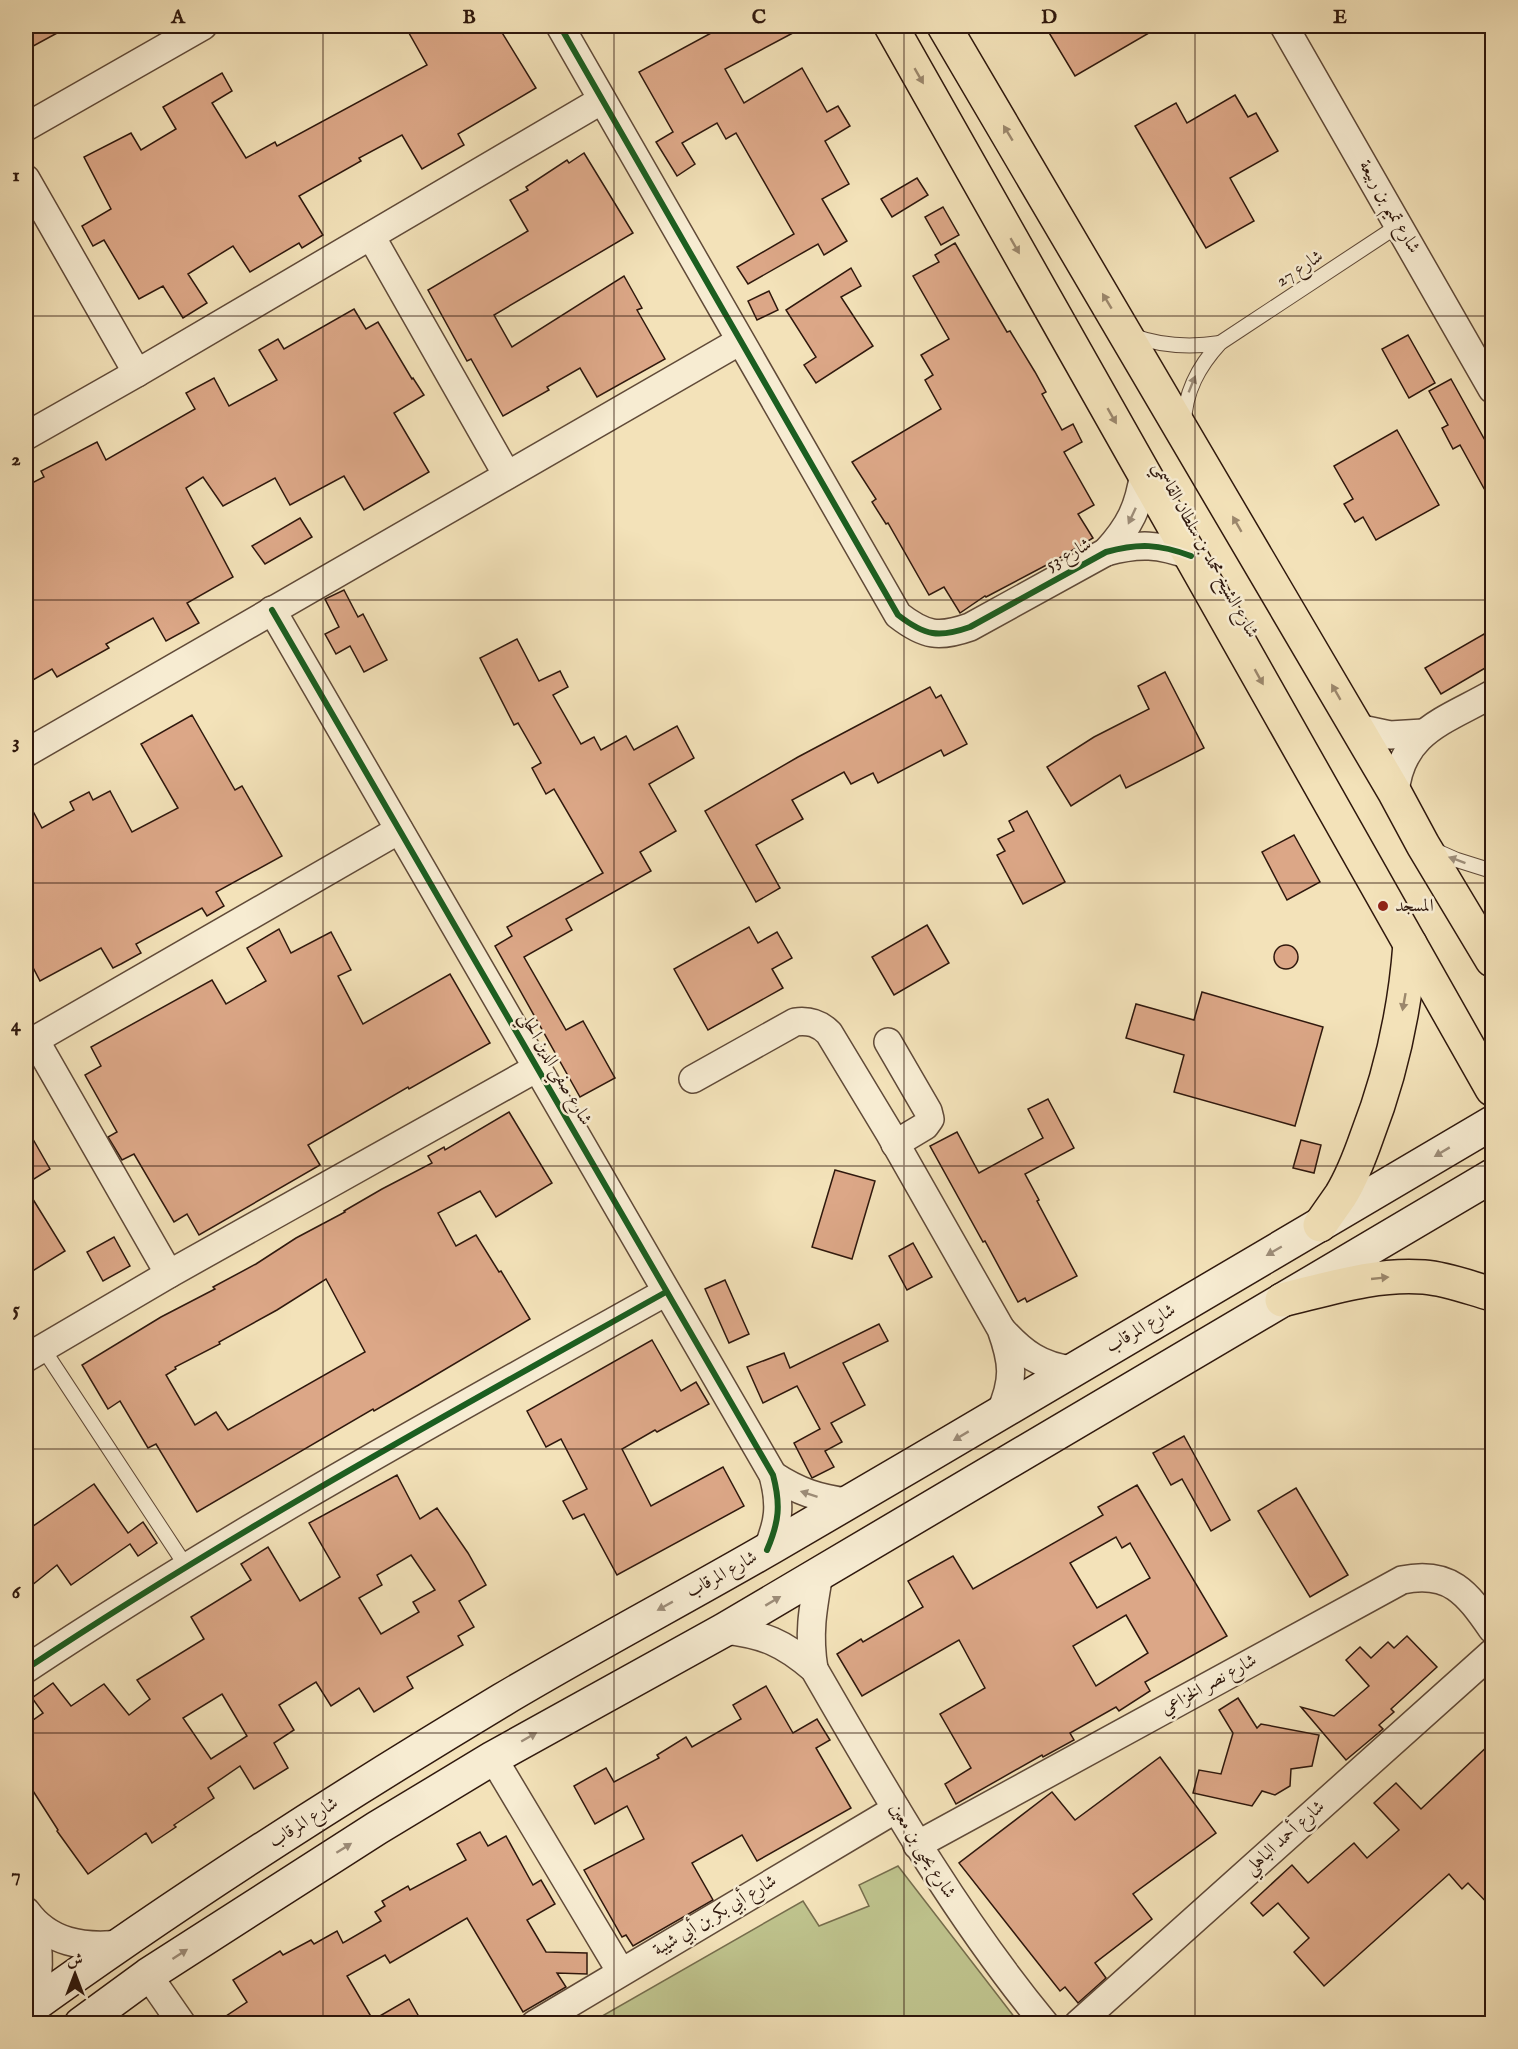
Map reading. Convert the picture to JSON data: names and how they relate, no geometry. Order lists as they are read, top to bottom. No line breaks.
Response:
{"streets":{"main road":["شارع الشيخ محمد بن سلطان القاسمي","شارع المرقاب"],"street":["شارع تميم بن ربيعة","شارع 53","شارع صفي الدين الحلي","شارع نصر الخزاعي","شارع أحمد الباهلي","شارع يحيى بن معين","شارع أبي بكر بن أبي شيبة"],"lane":["شارع 27"]},"crossings":[["شارع تميم بن ربيعة","شارع 27"],["شارع الشيخ محمد بن سلطان القاسمي","شارع 53"],["شارع صفي الدين الحلي","شارع المرقاب"],["شارع نصر الخزاعي","شارع يحيى بن معين"],["شارع يحيى بن معين","شارع أبي بكر بن أبي شيبة"]],"places":["المسجد"],"north":"top","grid":{"columns":["A","B","C","D","E"],"rows":["1","2","3","4","5","6","7"]}}
